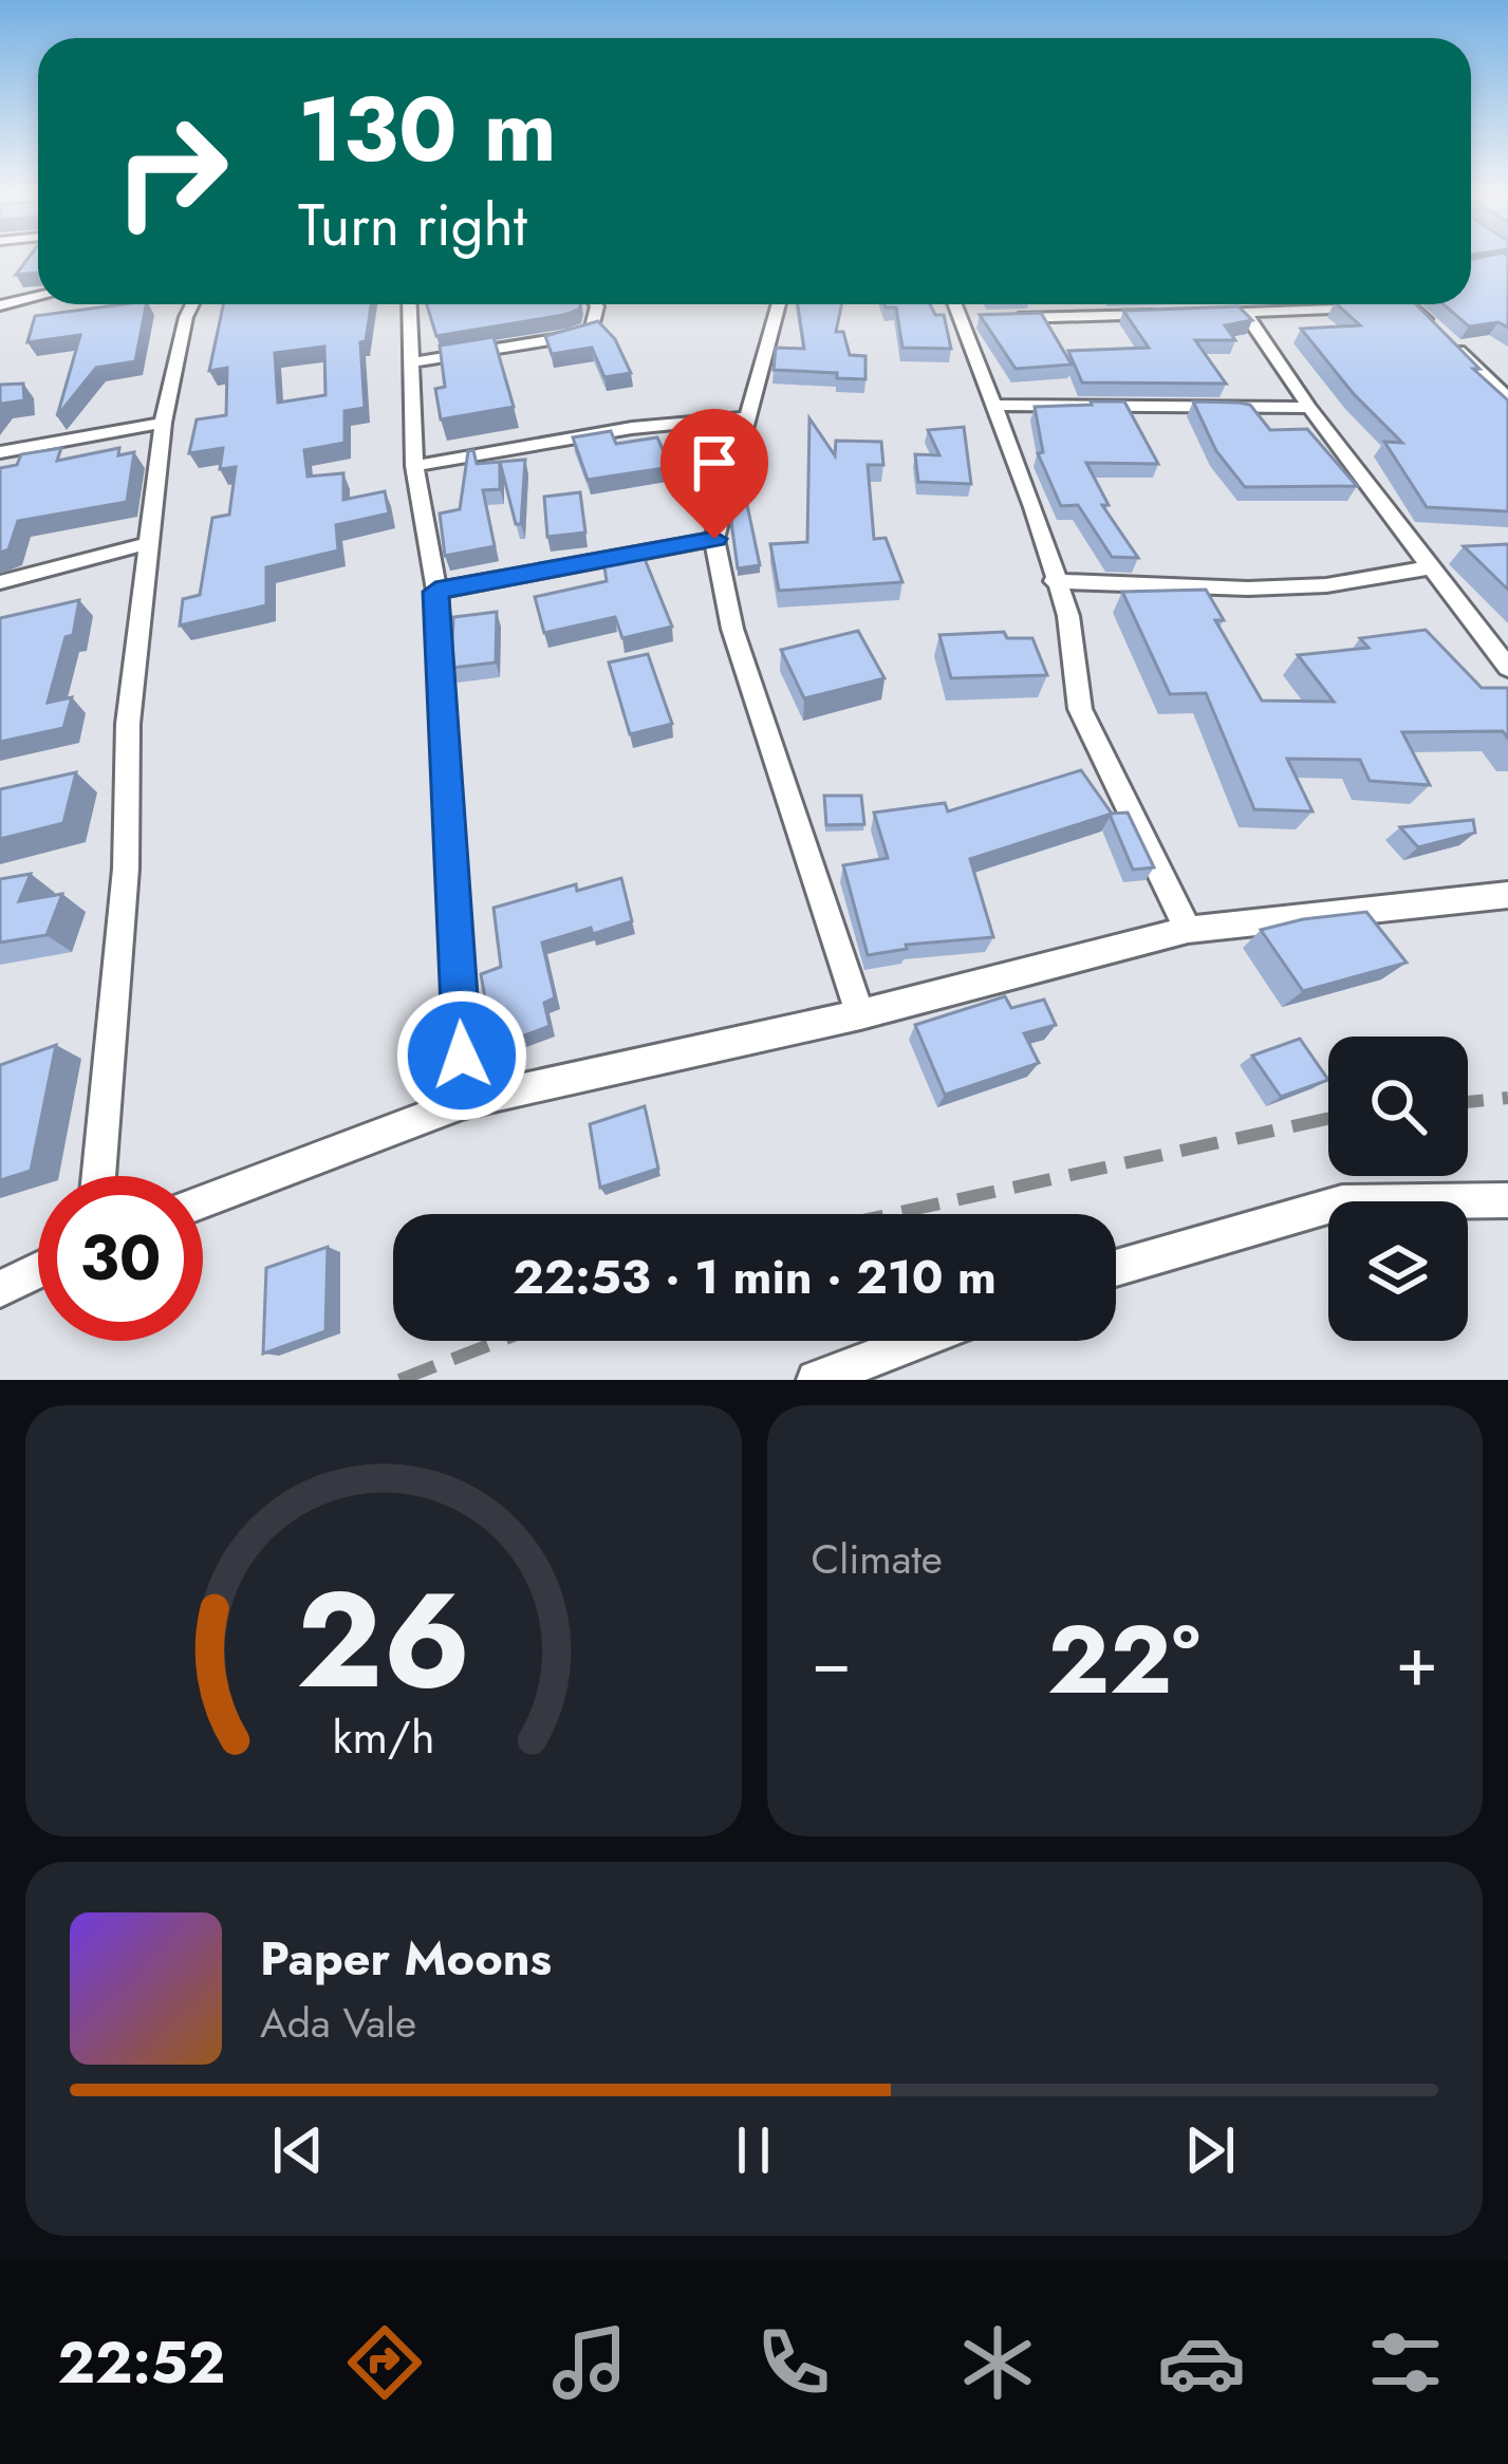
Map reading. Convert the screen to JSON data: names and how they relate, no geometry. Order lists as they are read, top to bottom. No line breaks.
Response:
{"page":{"turn":["130 m","Turn right"],"limit":"30","trip":"22:53 · 1 min · 210 m","tile":"Climate","heat":["−","22°","+"],"song":["Paper Moons","Ada Vale"],"tabs":"22:52","gauge":["26","km/h"]}}
